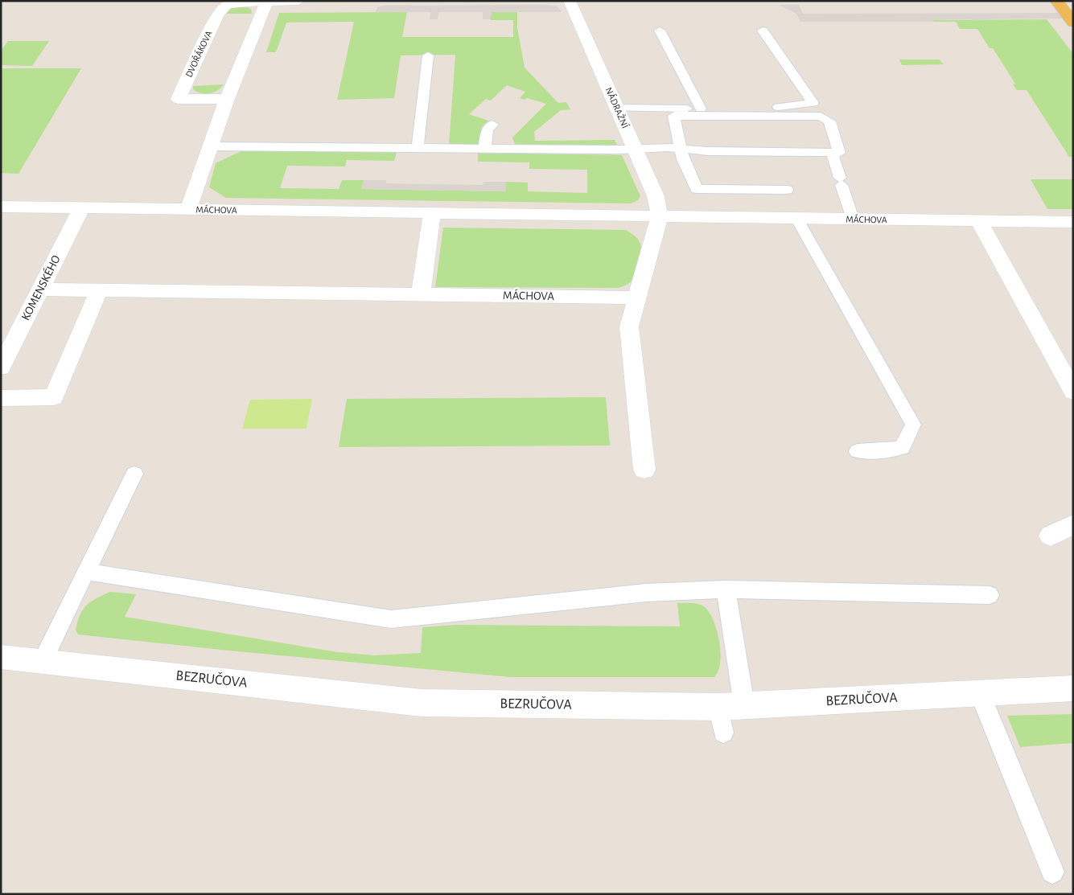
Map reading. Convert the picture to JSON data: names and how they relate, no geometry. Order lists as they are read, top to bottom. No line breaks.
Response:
{"streets":{"street":["DVOŘÁKOVA","NÁDRAŽNÍ","MÁCHOVA","KOMENSKÉHO","BEZRUČOVA"]},"crossings":[["NÁDRAŽNÍ","MÁCHOVA"],["MÁCHOVA","KOMENSKÉHO"]]}
